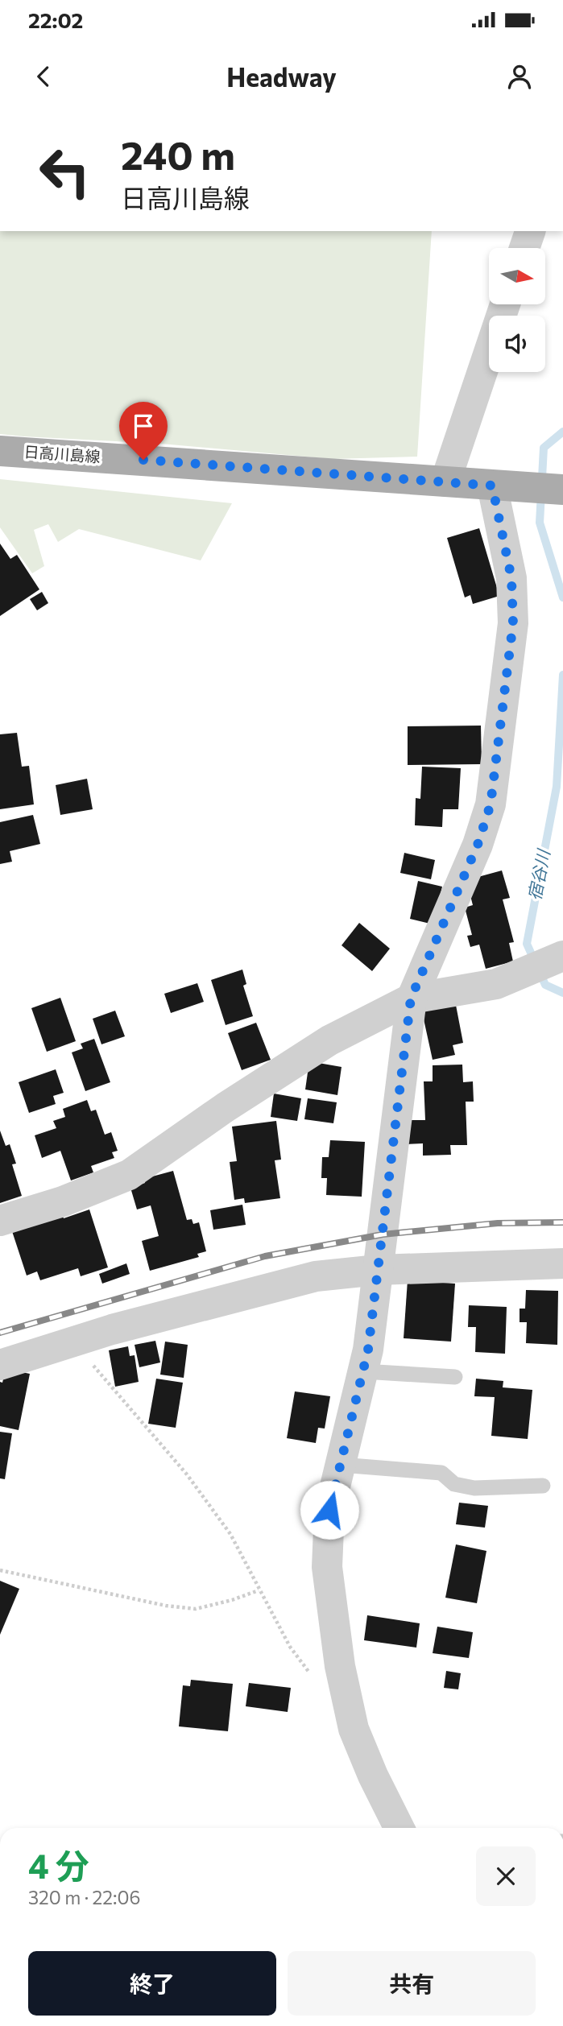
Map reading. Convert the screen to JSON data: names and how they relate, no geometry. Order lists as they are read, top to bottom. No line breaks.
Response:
{"streets":{"main road":["日高川島線"]},"water":["宿谷川"],"north":"right","page":{"status":"22:02","header":"Headway","turn":["240 m","日高川島線"],"heading":["4 分","320 m · 22:06"],"buttons":["終了","共有"]}}
